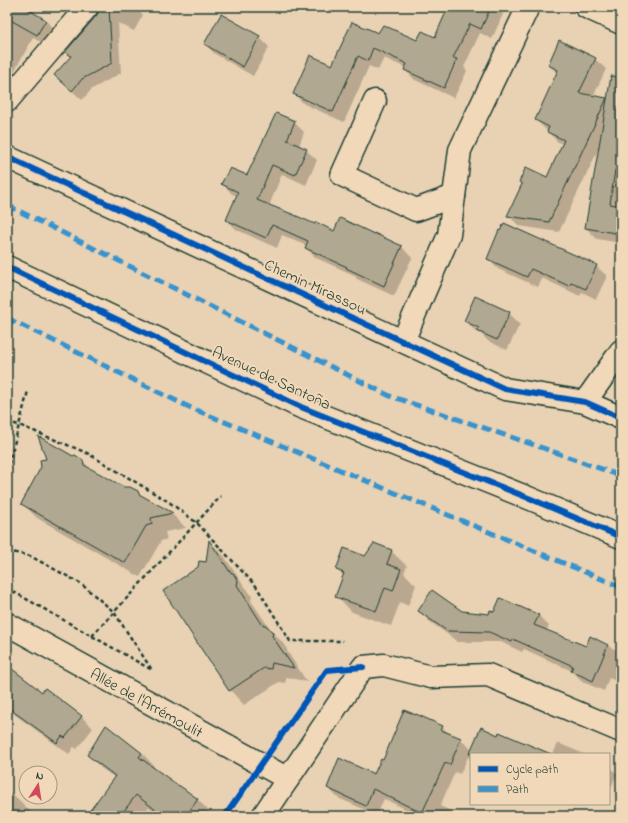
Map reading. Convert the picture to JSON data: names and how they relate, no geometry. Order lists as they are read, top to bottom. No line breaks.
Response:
{"streets":{"street":["Chemin Mirassou","Avenue de Santoña","Allée de l'Arrémoulit"]},"legend":["Cycle path","Path"],"north":"top"}
